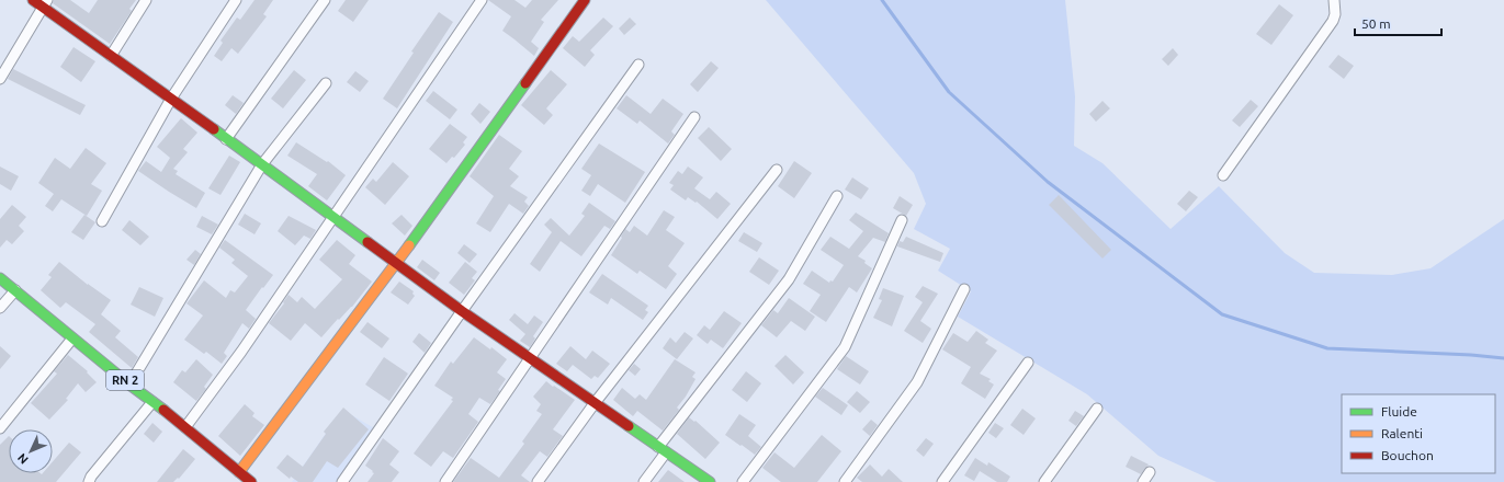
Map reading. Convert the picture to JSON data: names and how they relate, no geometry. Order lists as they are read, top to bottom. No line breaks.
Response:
{"streets":{"main road":["RN 2"]},"legend":["Fluide","Ralenti","Bouchon"],"scale_bar":"50 m","north":"bottom left"}
